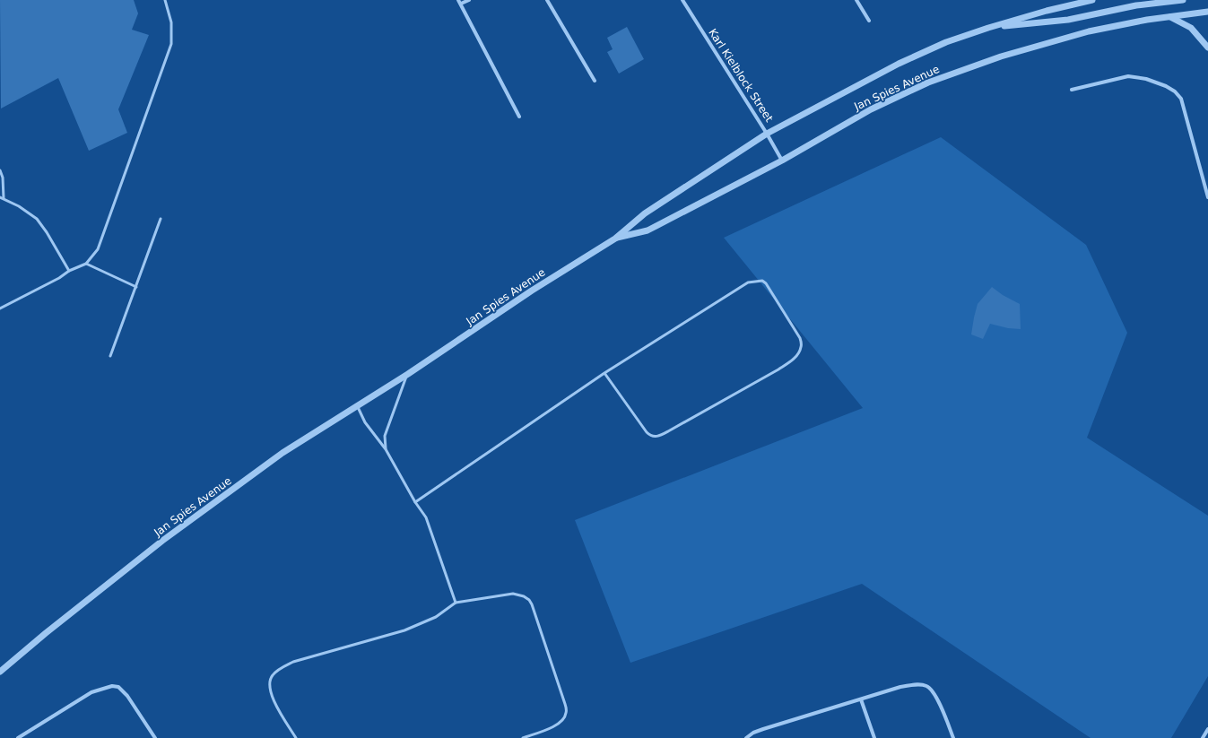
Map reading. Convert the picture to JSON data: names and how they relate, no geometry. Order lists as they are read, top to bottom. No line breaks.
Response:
{"streets":{"street":["Karl Kielblock Street","Jan Spies Avenue"]},"crossings":[["Karl Kielblock Street","Jan Spies Avenue"]]}
